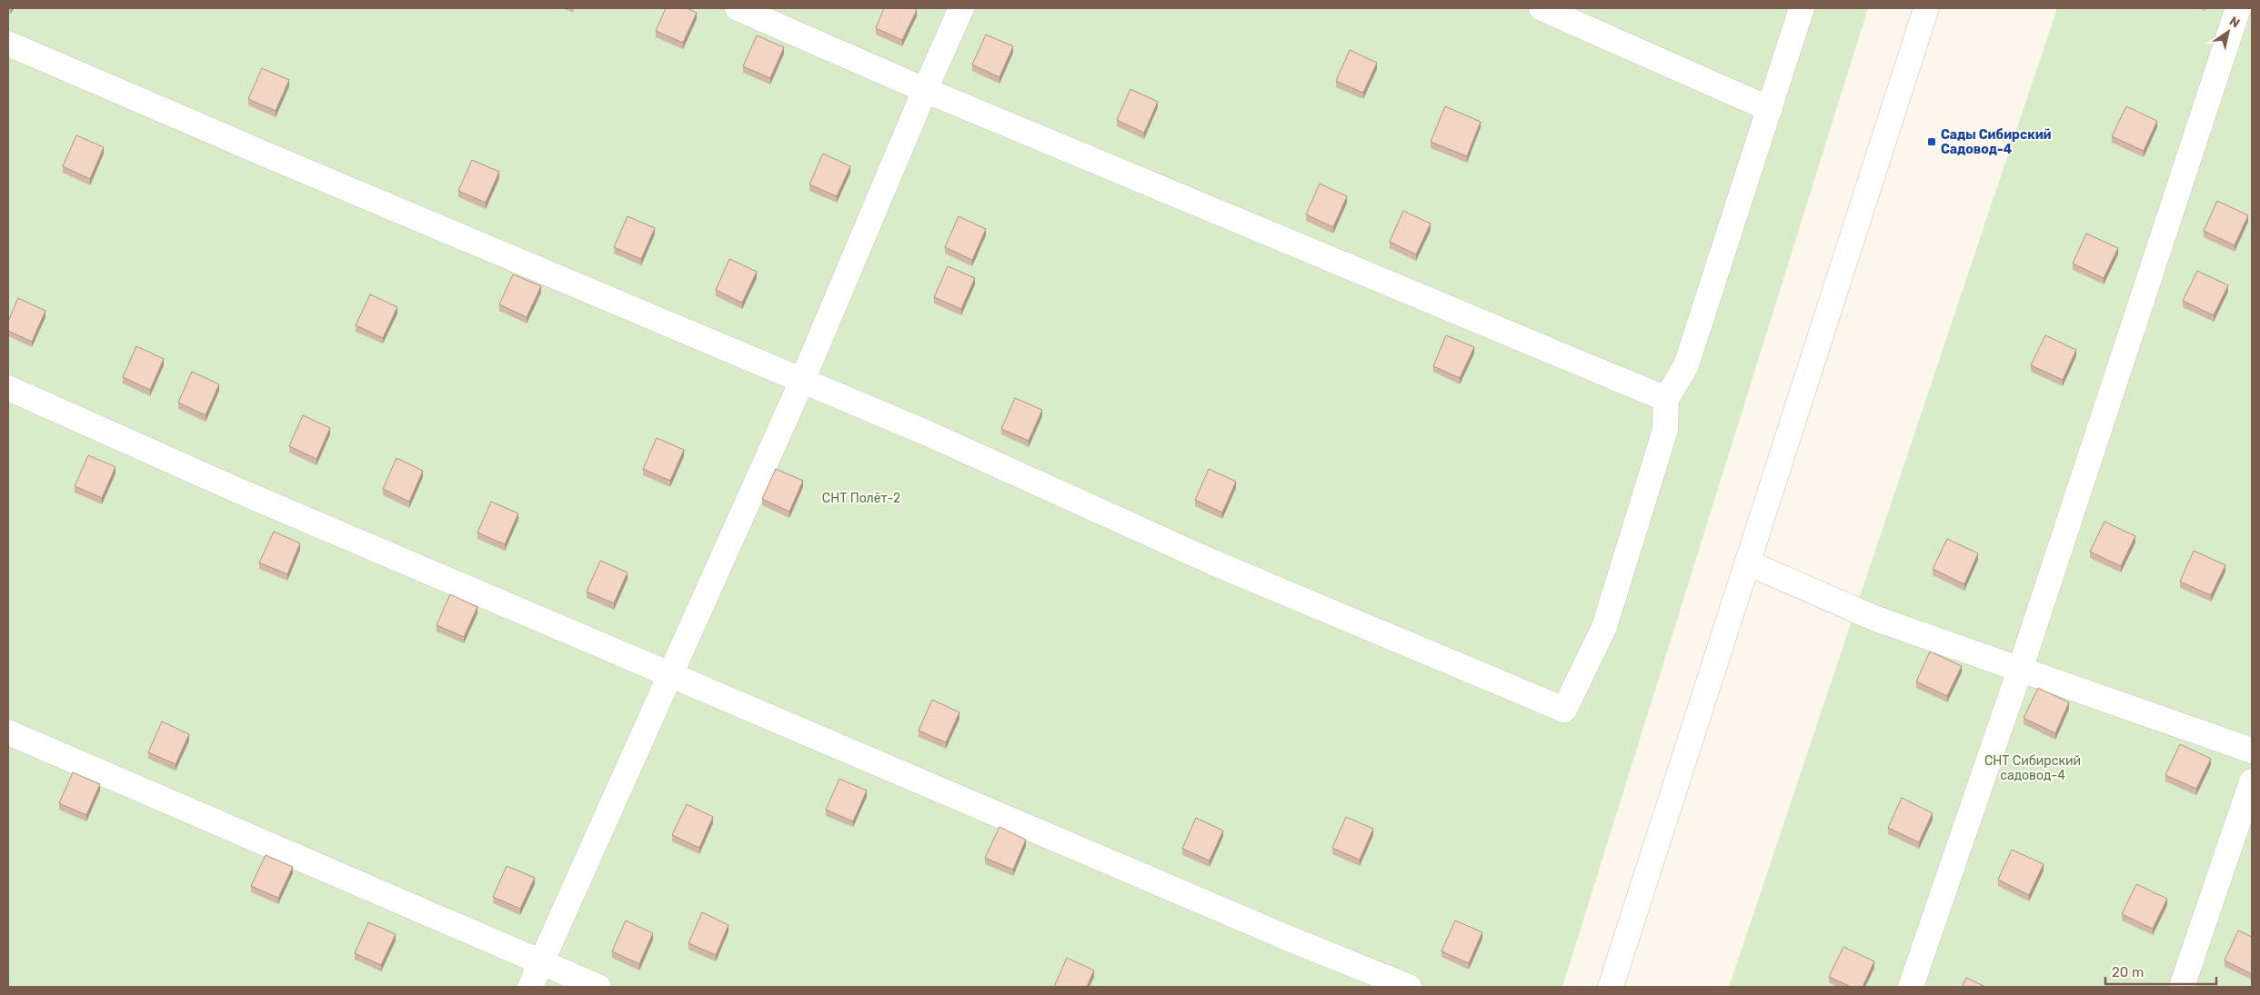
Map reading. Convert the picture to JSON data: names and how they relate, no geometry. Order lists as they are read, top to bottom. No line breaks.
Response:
{"parks":["СНТ Полёт-2","СНТ Сибирский садовод-4"],"places":{"transit":["Сады Сибирский Садовод-4"]},"scale_bar":"20 m","north":"top right"}
